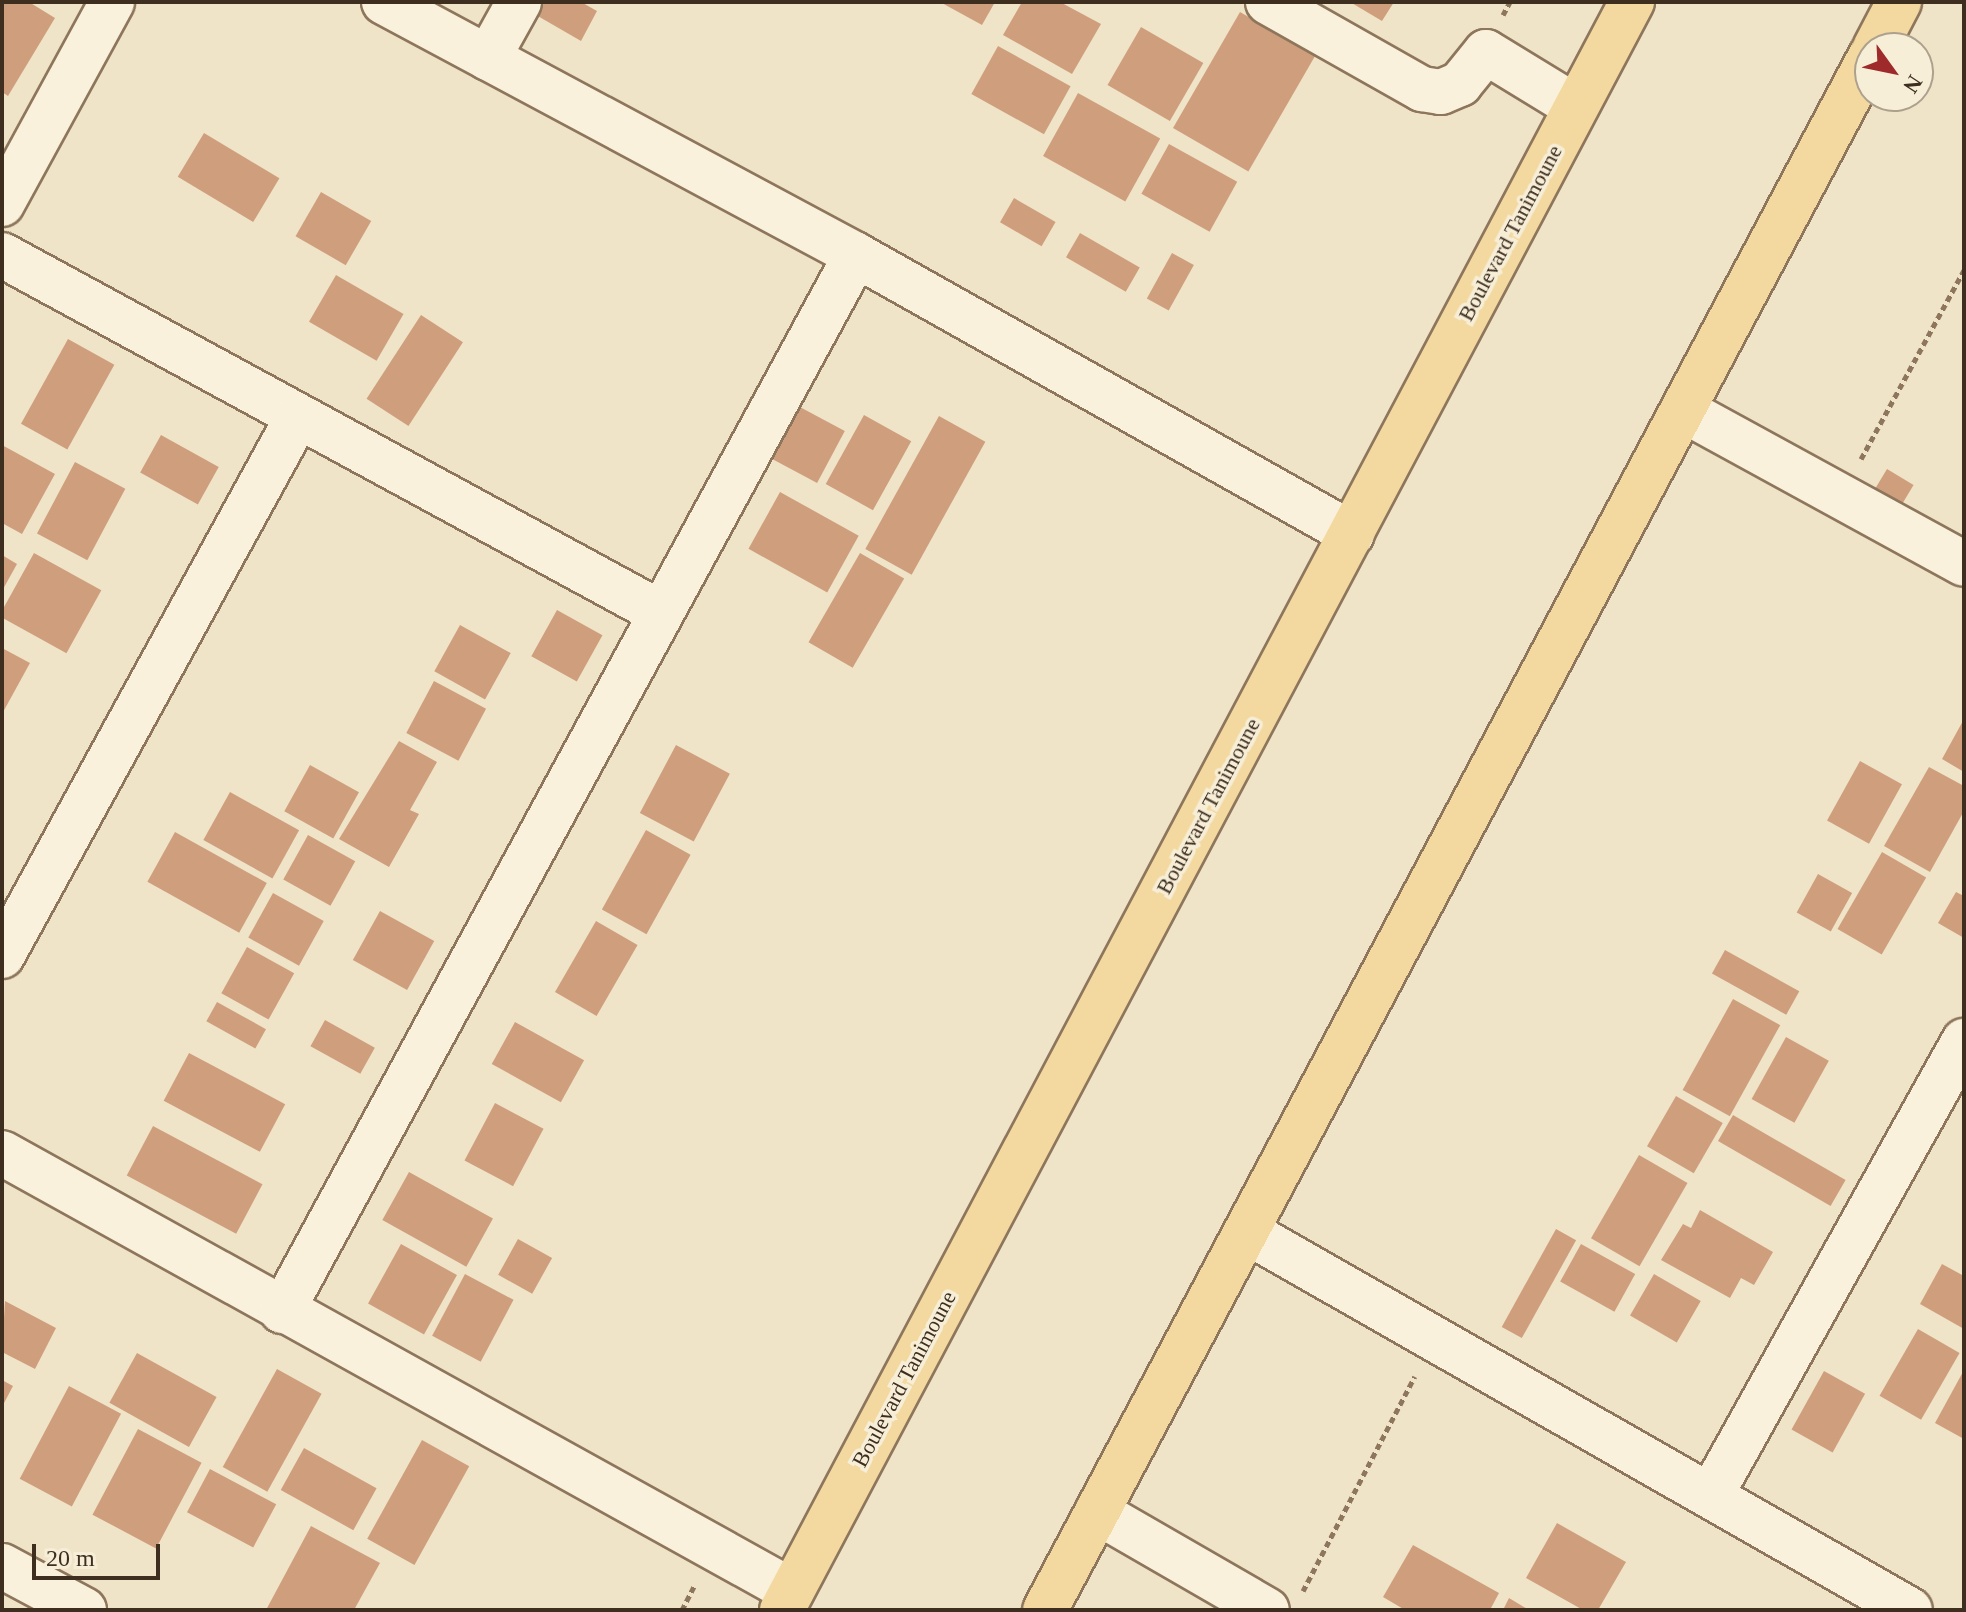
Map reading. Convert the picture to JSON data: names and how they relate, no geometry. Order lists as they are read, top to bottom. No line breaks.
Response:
{"streets":{"main road":["Boulevard Tanimoune"]},"scale_bar":"20 m","north":"bottom right"}
